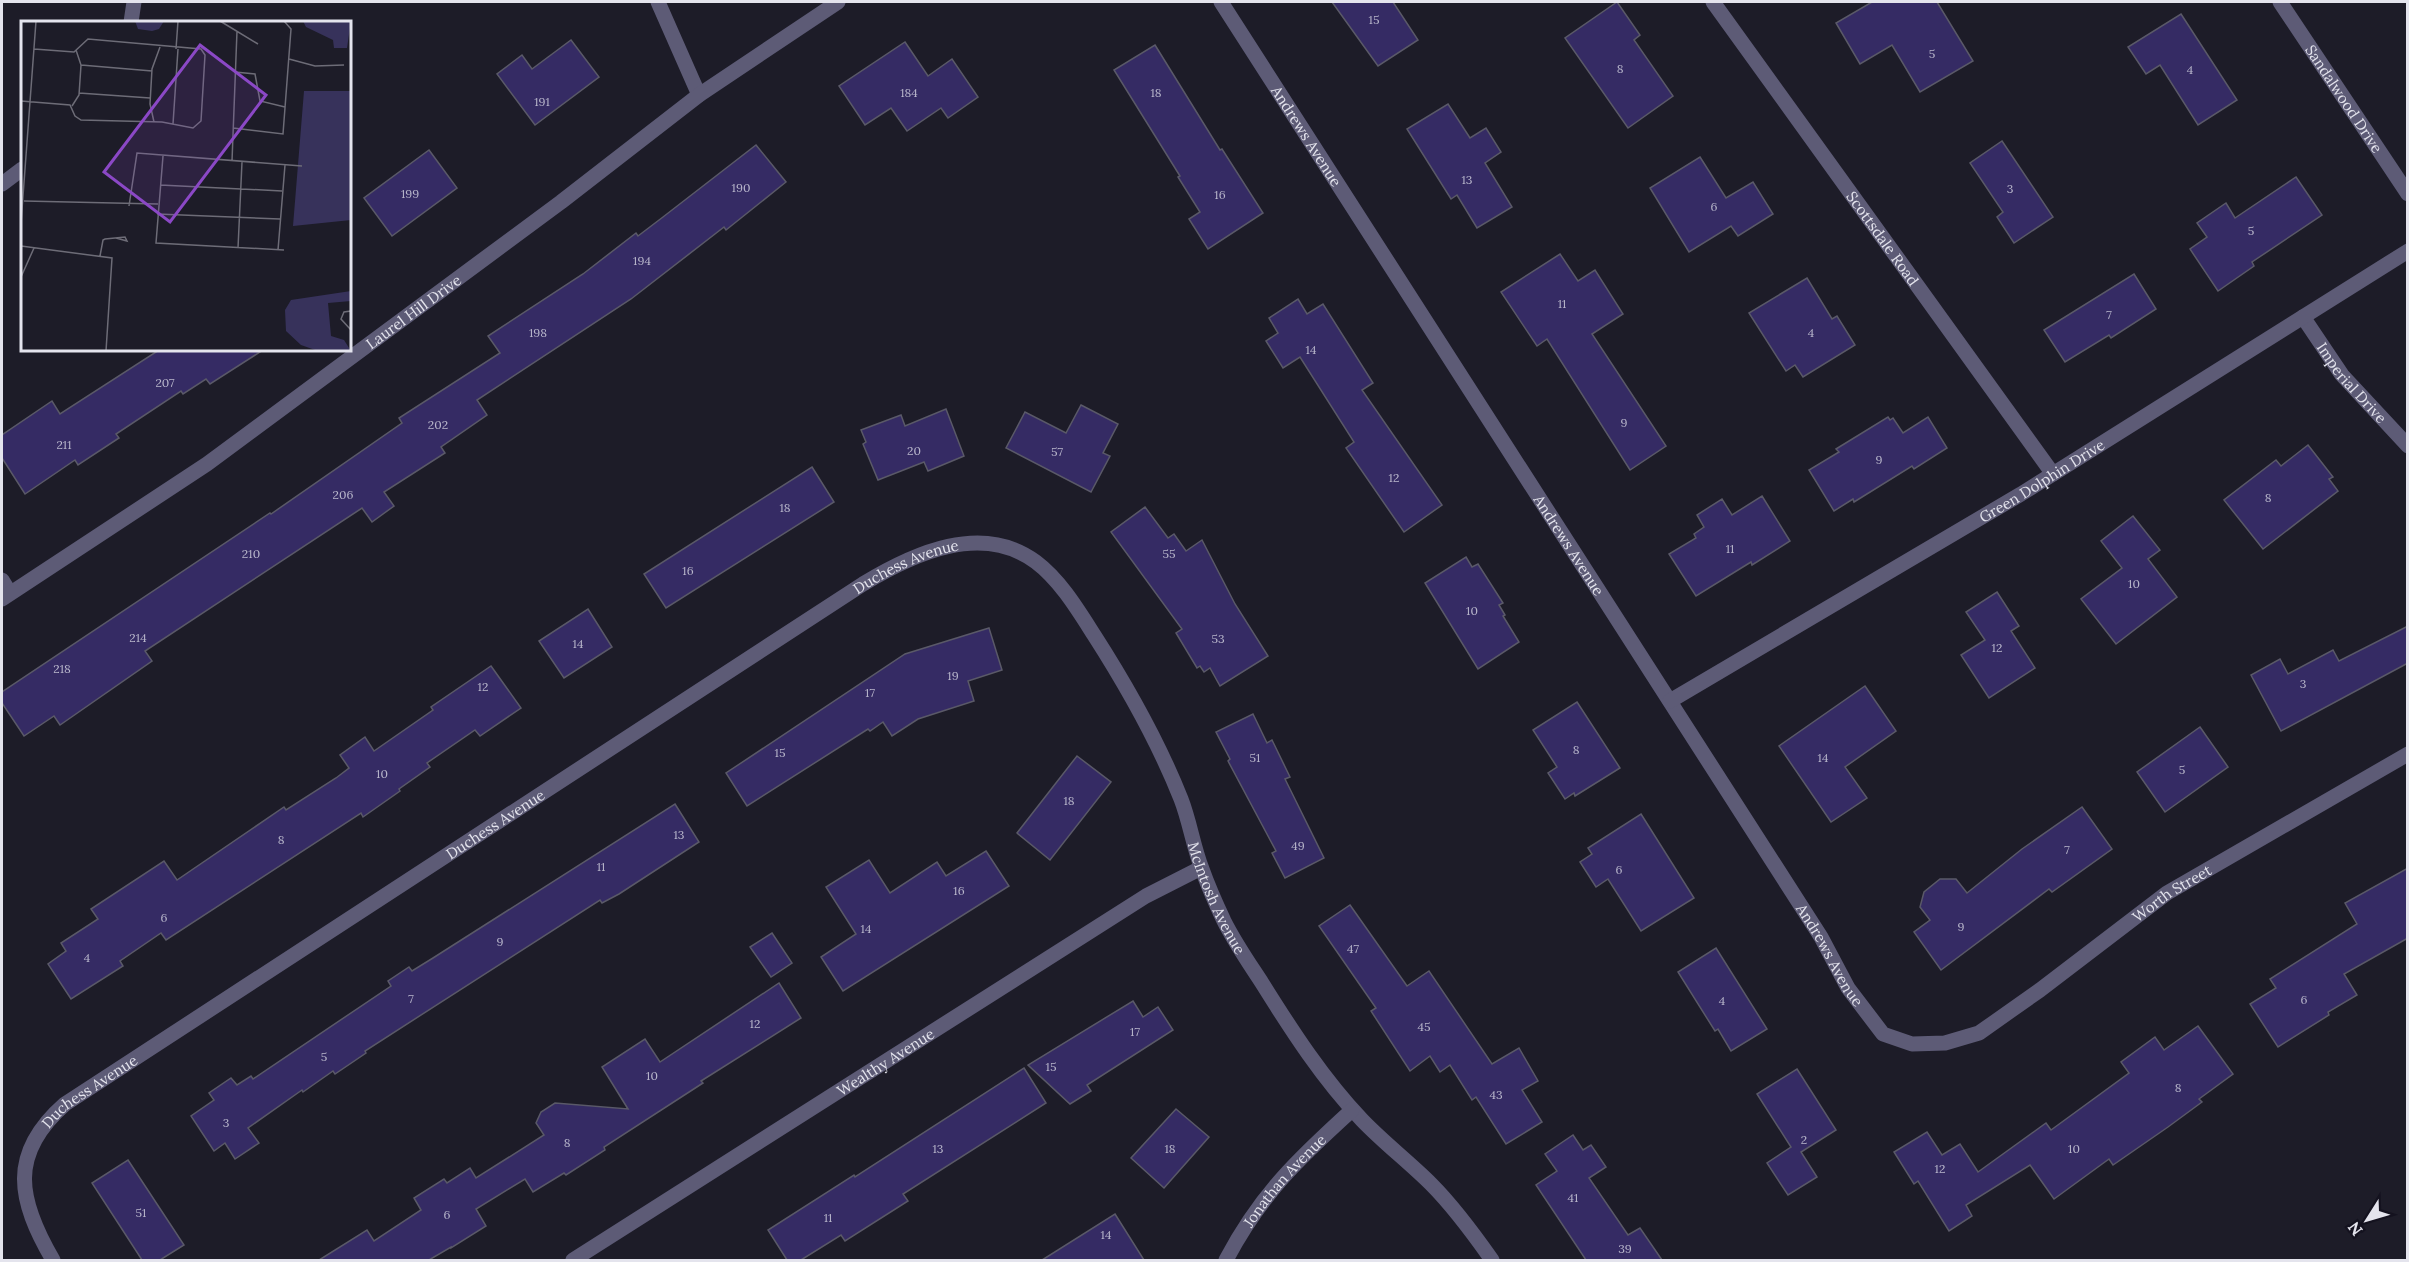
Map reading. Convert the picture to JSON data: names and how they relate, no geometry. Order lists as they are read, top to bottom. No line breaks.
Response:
{"streets":{"street":["Sandalwood Drive","Andrews Avenue","Scottsdale Road","Laurel Hill Drive","Imperial Drive","Green Dolphin Drive","Duchess Avenue","Worth Street","McIntosh Avenue","Wealthy Avenue","Jonathan Avenue"]},"crossings":[["Andrews Avenue","Green Dolphin Drive"],["Andrews Avenue","Worth Street"],["Scottsdale Road","Green Dolphin Drive"],["Imperial Drive","Green Dolphin Drive"],["Duchess Avenue","McIntosh Avenue"],["McIntosh Avenue","Wealthy Avenue"],["McIntosh Avenue","Jonathan Avenue"]],"house_numbers":["15","5","8","4","184","18","191","13","190","3","199","16","6","5","194","11","7","198","4","14","207","9","202","211","20","57","9","12","206","8","18","11","210","55","16","10","10","214","53","14","12","218","19","3","12","17","8","15","51","14","5","10","18","13","8","49","7","11","6","16","6","9","14","9","47","4","7","6","4","12","45","17","5","15","10","8","43","3","2","8","13","18","10","12","41","51","6","11","14","39"],"north":"bottom left"}
